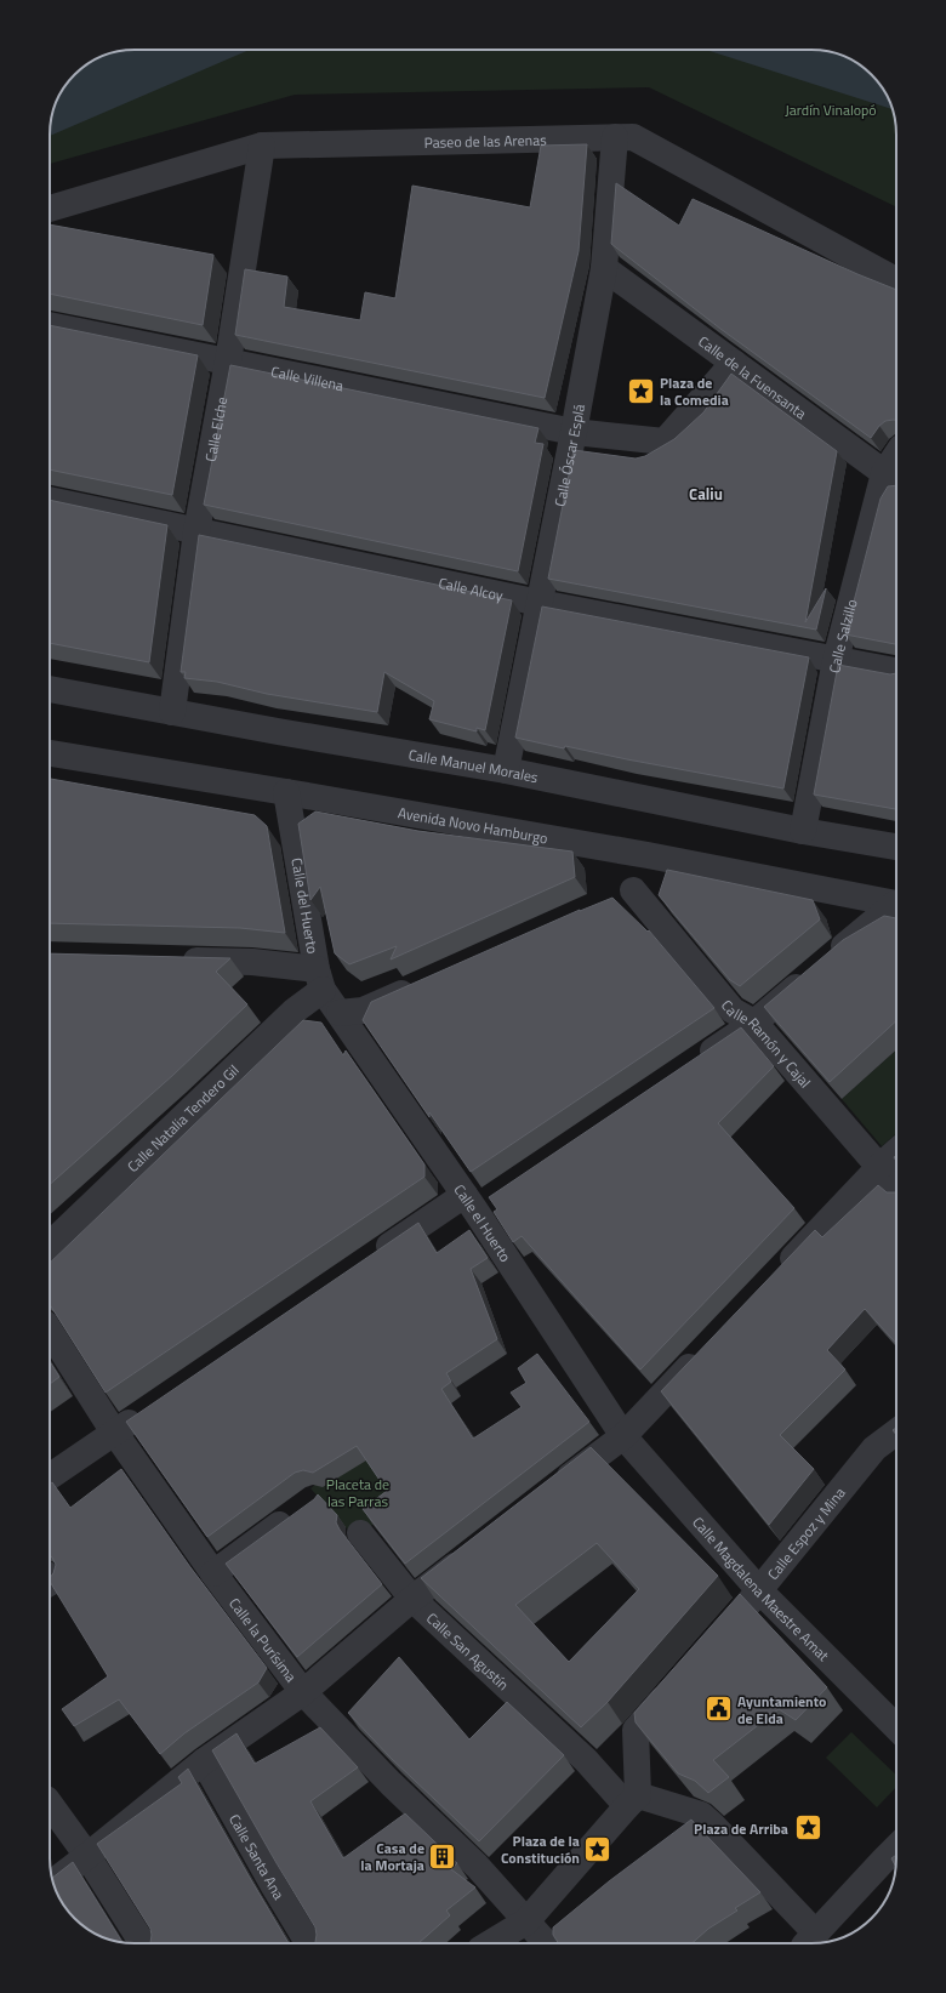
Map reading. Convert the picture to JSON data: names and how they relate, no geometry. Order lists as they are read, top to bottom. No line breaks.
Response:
{"streets":{"street":["Paseo de las Arenas","Calle de la Fuensanta","Calle Villena","Calle Elche","Calle Óscar Esplá","Calle Alcoy","Calle Salzillo","Calle Manuel Morales","Avenida Novo Hamburgo","Calle del Huerto","Calle Ramón y Cajal","Calle Natalia Tendero Gil","Calle el Huerto","Calle Espoz y Mina","Calle Magdalena Maestre Amat","Calle la Purísima","Calle San Agustín","Calle Santa Ana"]},"crossings":[["Paseo de las Arenas","Calle Elche"],["Paseo de las Arenas","Calle Óscar Esplá"],["Calle de la Fuensanta","Calle Óscar Esplá"],["Calle de la Fuensanta","Calle Salzillo"],["Calle Villena","Calle Elche"],["Calle Villena","Calle Óscar Esplá"],["Calle Elche","Calle Alcoy"],["Calle Elche","Calle Manuel Morales"],["Calle Óscar Esplá","Calle Alcoy"],["Calle Óscar Esplá","Calle Manuel Morales"],["Calle Alcoy","Calle Salzillo"],["Calle Salzillo","Calle Manuel Morales"],["Avenida Novo Hamburgo","Calle del Huerto"],["Calle del Huerto","Calle Natalia Tendero Gil"],["Calle del Huerto","Calle el Huerto"],["Calle el Huerto","Calle Magdalena Maestre Amat"],["Calle Espoz y Mina","Calle Magdalena Maestre Amat"]],"districts":["Caliu"],"parks":["Jardín Vinalopó","Placeta de las Parras"],"places":{"place":["Plaza de la Comedia","Plaza de Arriba","Plaza de la Constitución"],"public building":["Ayuntamiento de Elda"],"building":["Casa de la Mortaja"]}}
